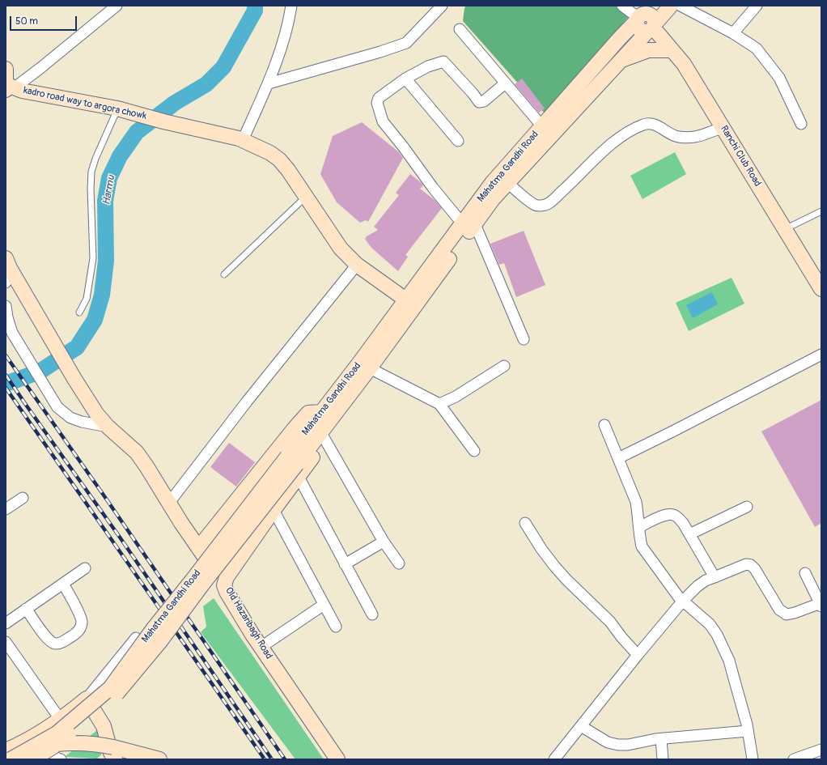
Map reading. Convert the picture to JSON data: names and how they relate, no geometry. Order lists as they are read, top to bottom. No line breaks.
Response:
{"streets":{"main road":["kadro road way to argora chowk","Ranchi Club Road","Mahatma Gandhi Road","Old Hazaribagh Road"]},"crossings":[["kadro road way to argora chowk","Mahatma Gandhi Road"],["Ranchi Club Road","Mahatma Gandhi Road"],["Mahatma Gandhi Road","Old Hazaribagh Road"]],"water":["Harmu"],"scale_bar":"50 m"}
